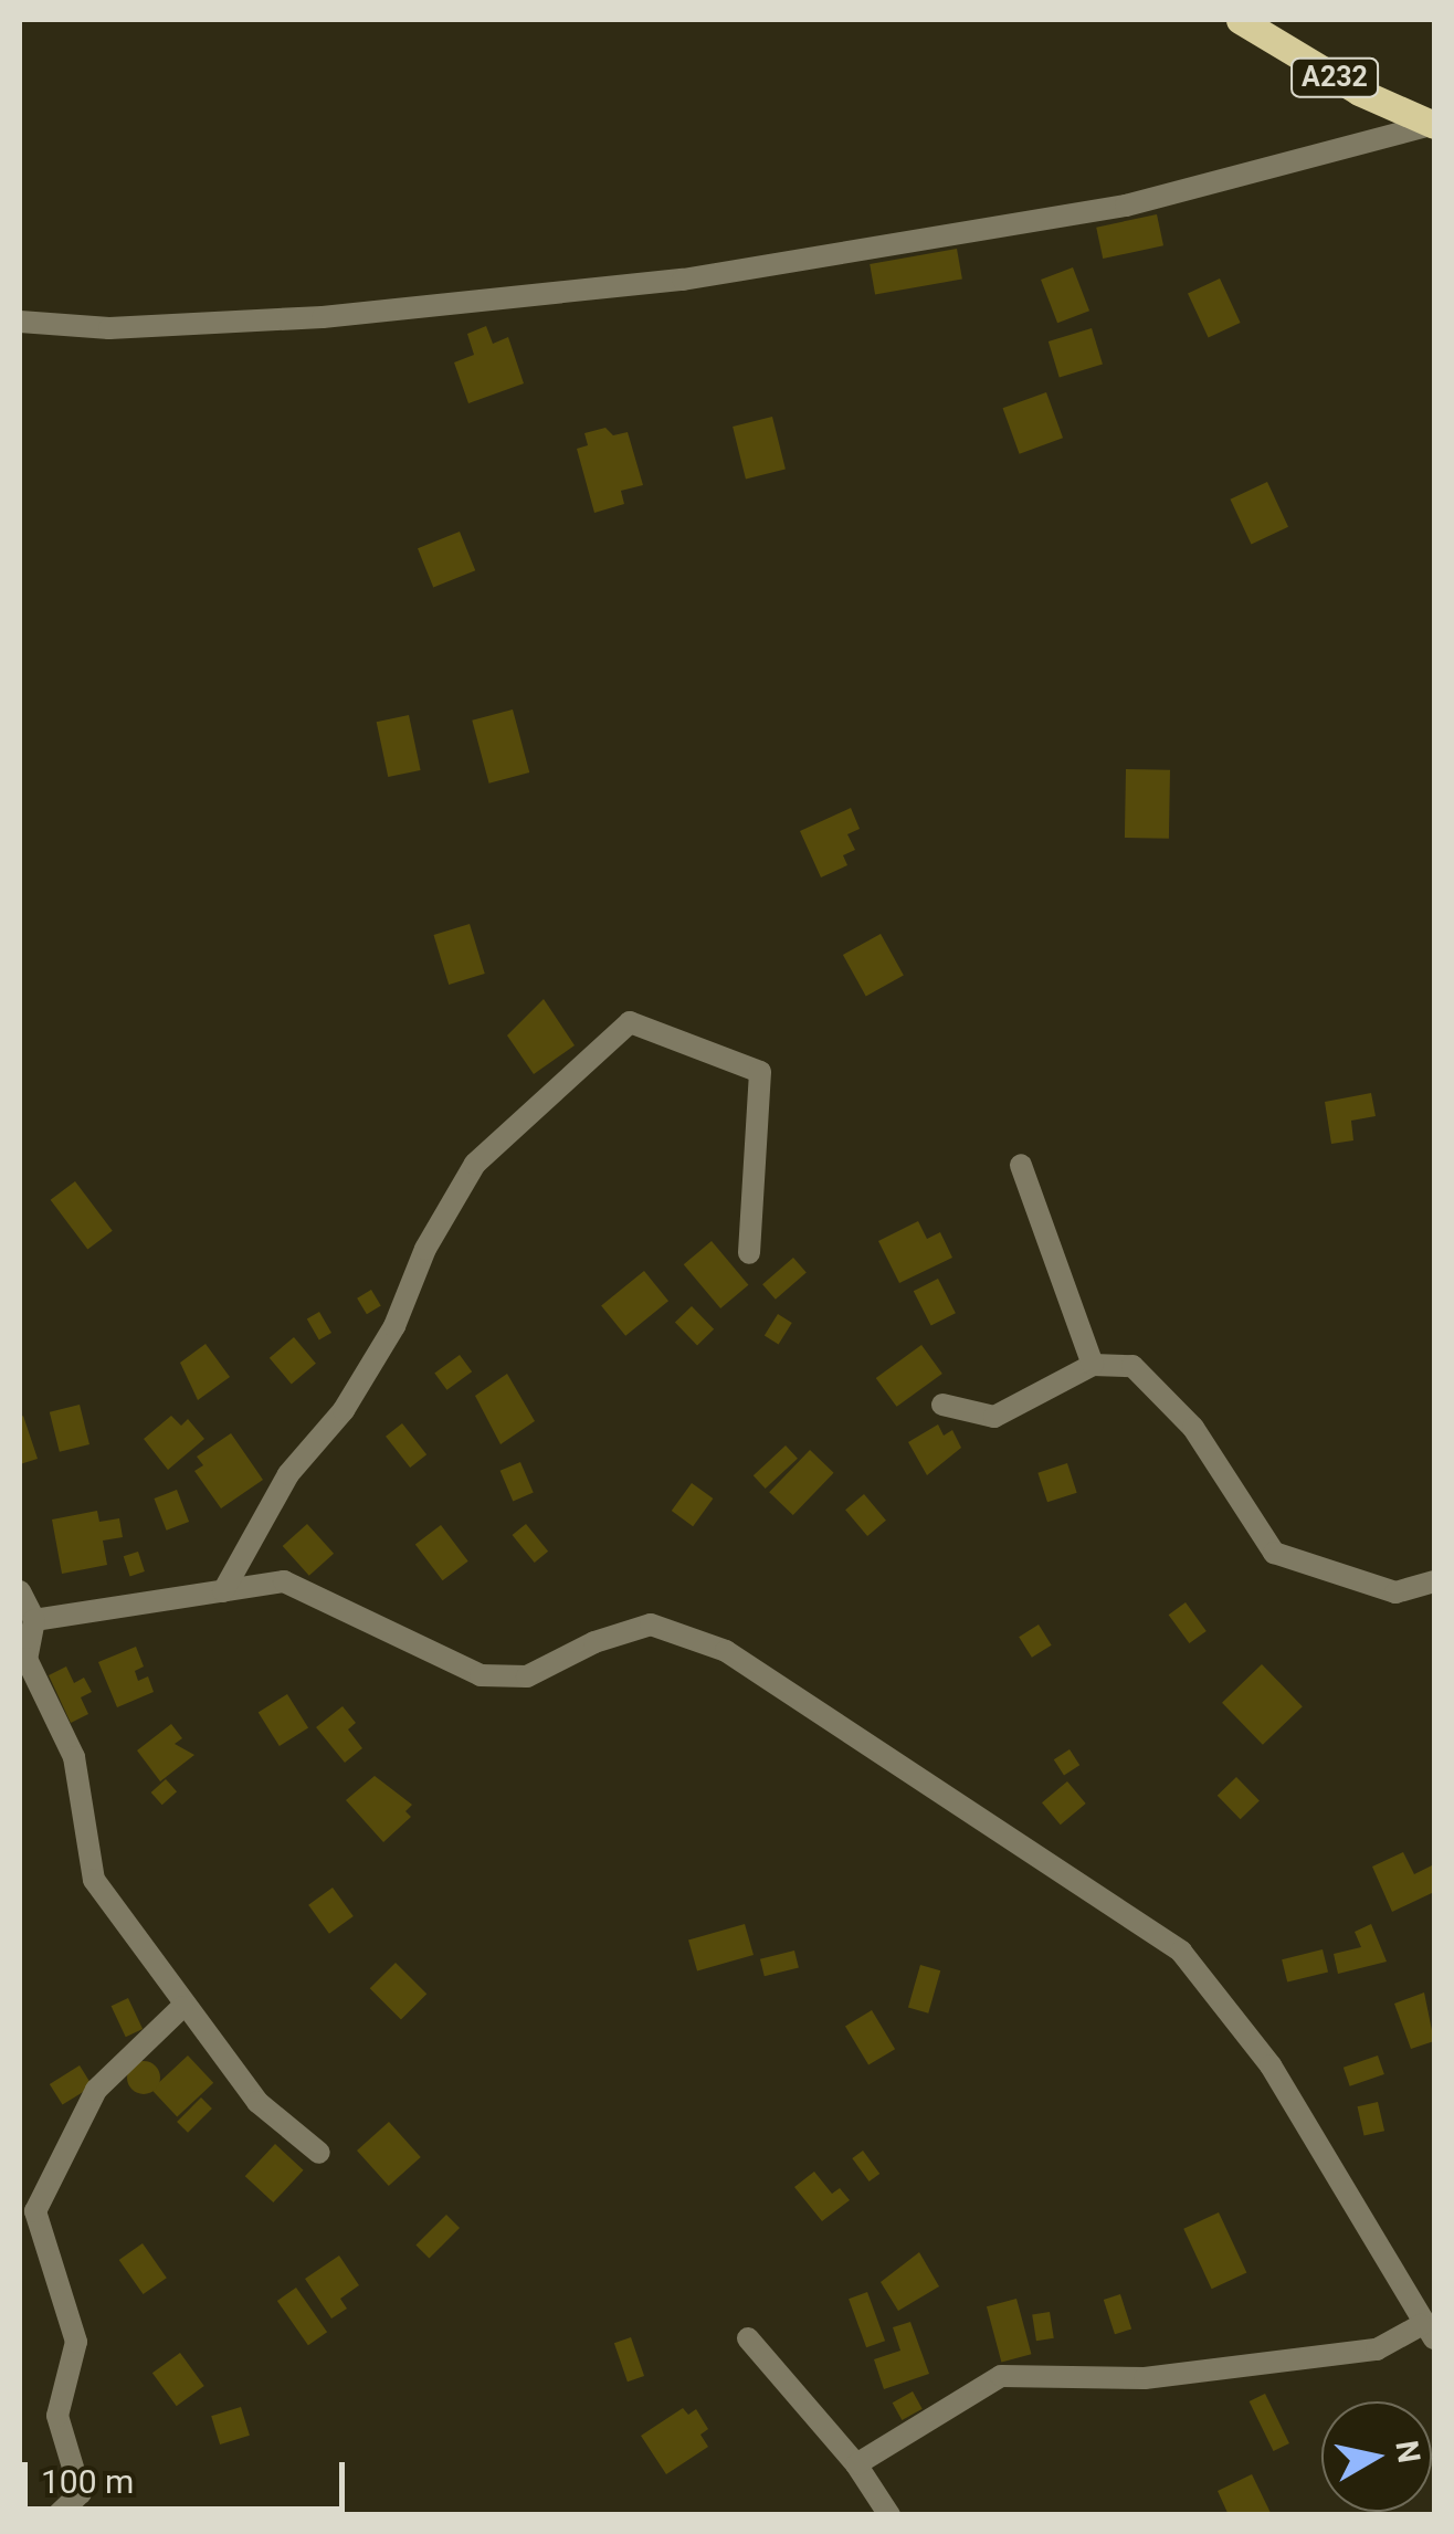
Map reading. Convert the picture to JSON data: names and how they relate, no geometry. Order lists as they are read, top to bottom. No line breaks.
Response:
{"streets":{"main road":["A232"]},"scale_bar":"100 m","north":"right"}
